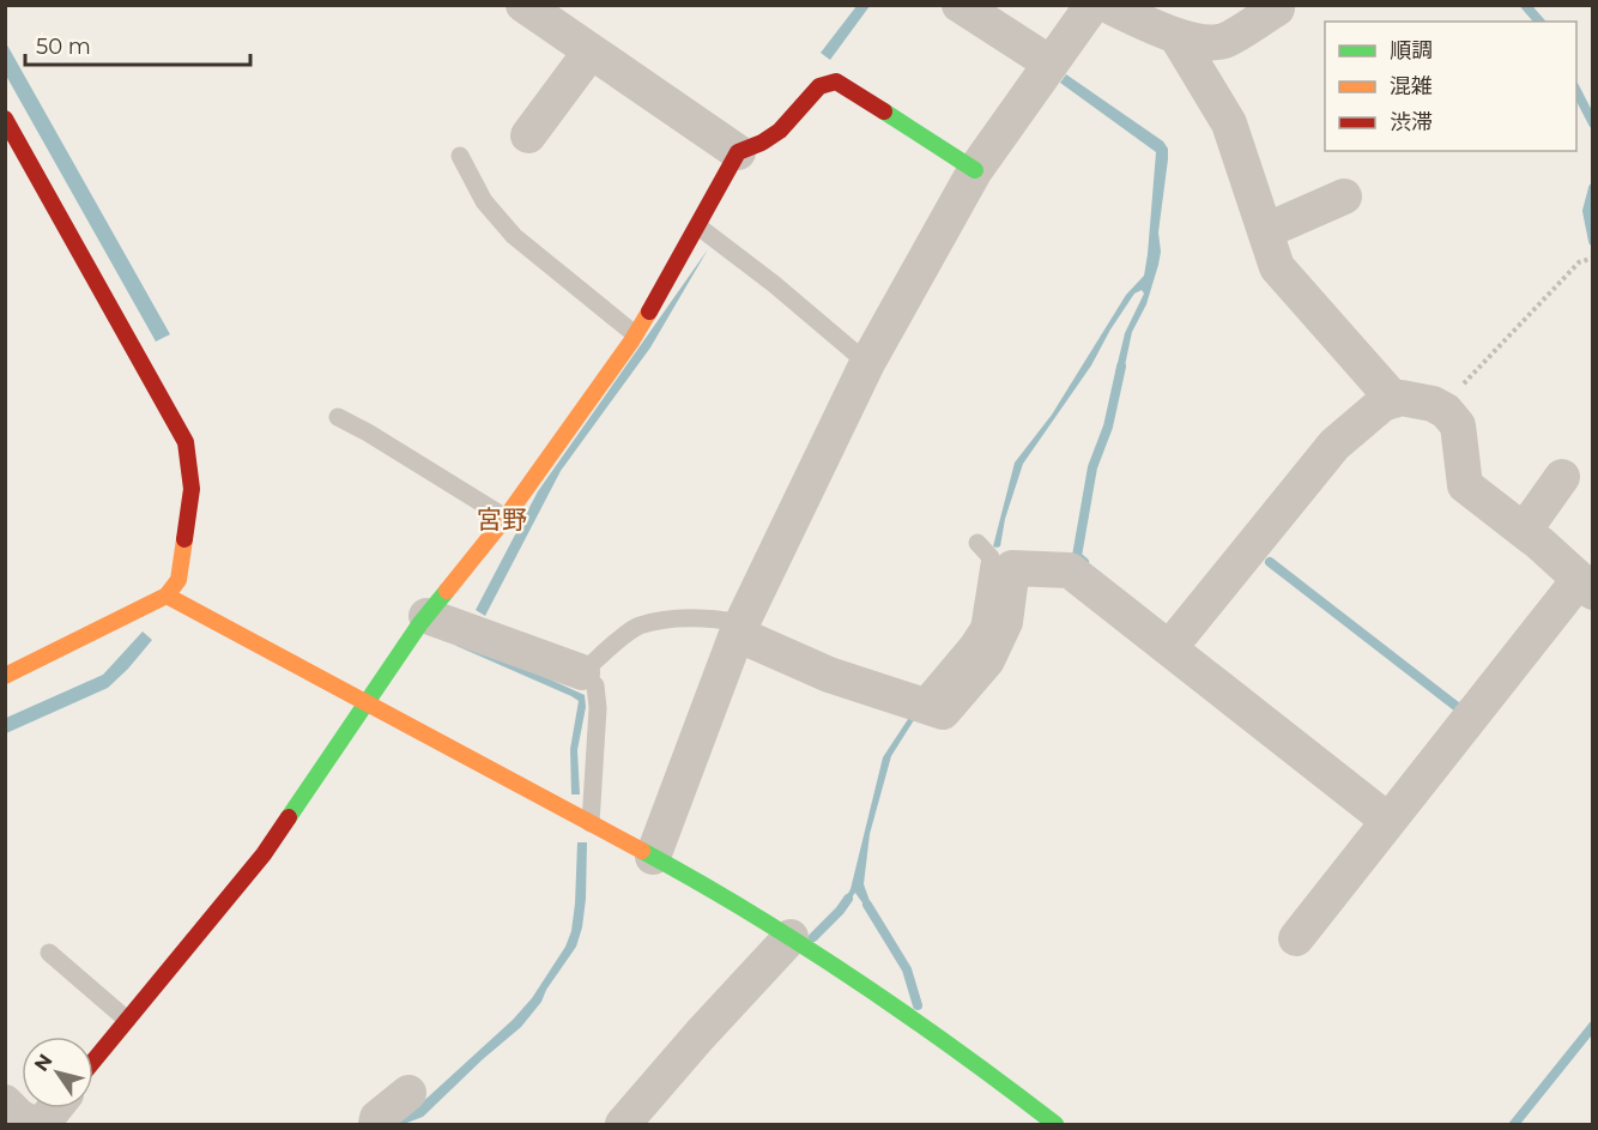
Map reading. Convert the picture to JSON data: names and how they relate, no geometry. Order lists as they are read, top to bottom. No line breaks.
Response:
{"districts":["宮野"],"legend":["順調","混雑","渋滞"],"scale_bar":"50 m","north":"top left"}
